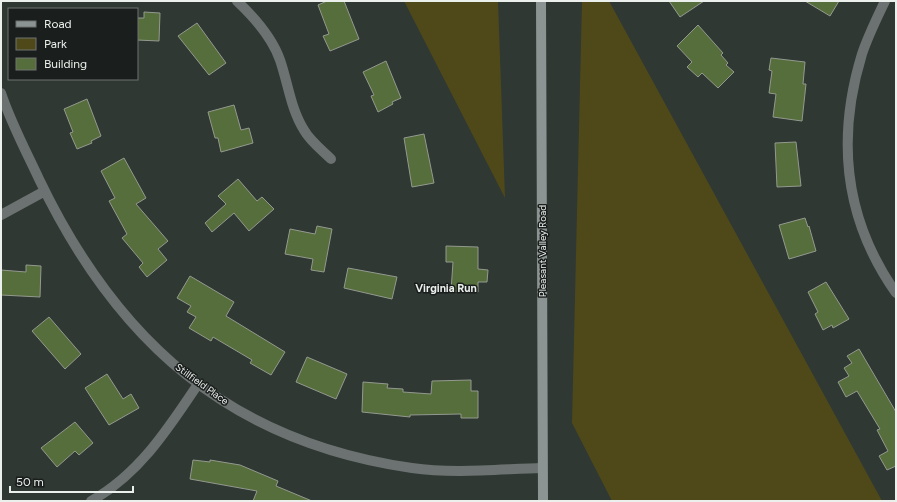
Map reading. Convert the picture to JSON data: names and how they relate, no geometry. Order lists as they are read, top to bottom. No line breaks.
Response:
{"streets":{"main road":["Pleasant Valley Road"],"street":["Stillfield Place"]},"crossings":[["Pleasant Valley Road","Stillfield Place"]],"districts":["Virginia Run"],"legend":["Road","Park","Building"],"scale_bar":"50 m"}
